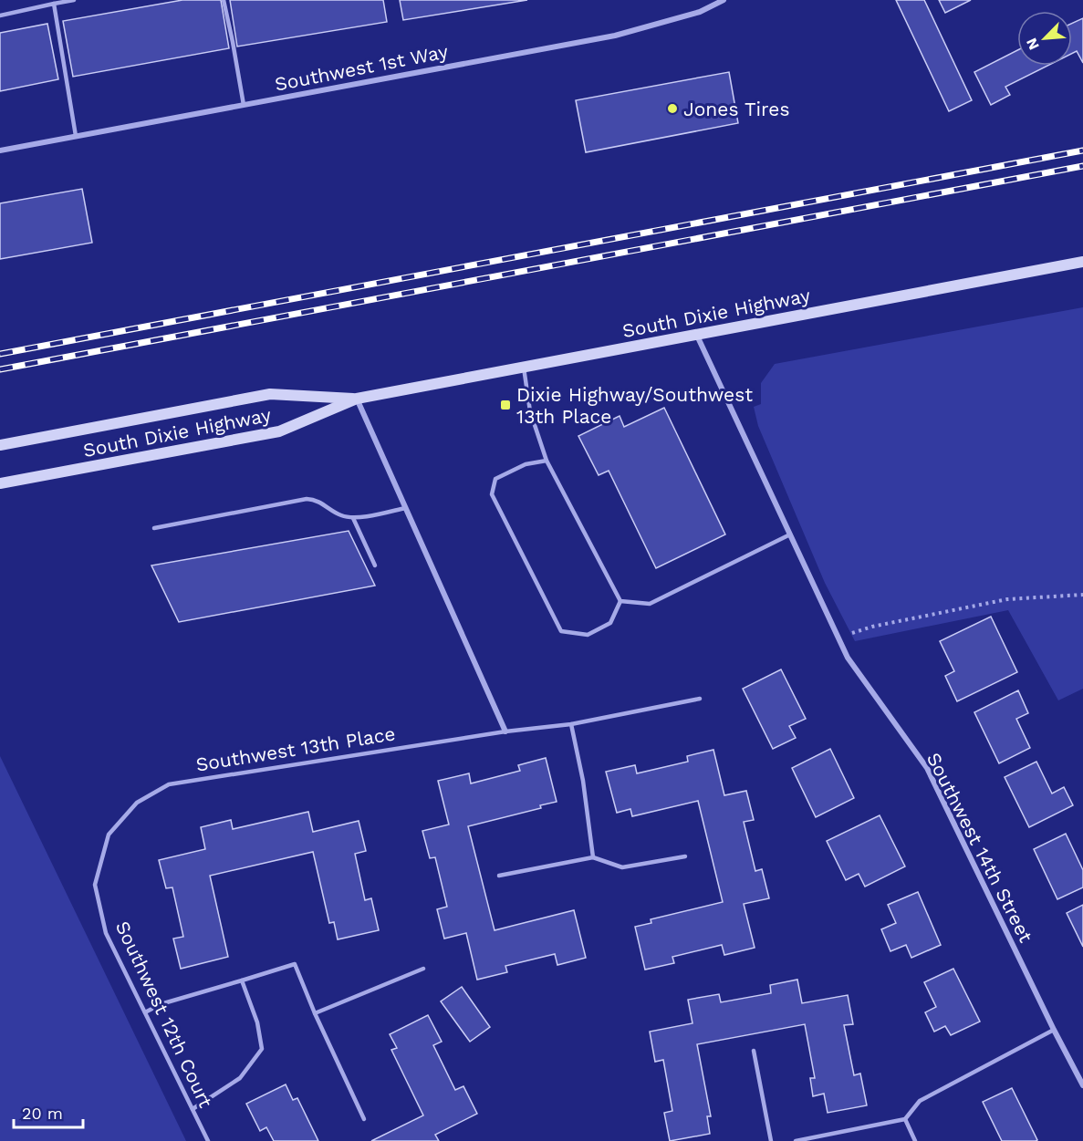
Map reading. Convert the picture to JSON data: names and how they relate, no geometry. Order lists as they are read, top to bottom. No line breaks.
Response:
{"streets":{"main road":["South Dixie Highway"],"street":["Southwest 1st Way","Southwest 14th Street"],"lane":["Southwest 13th Place","Southwest 12th Court"]},"crossings":[["South Dixie Highway","Southwest 14th Street"],["Southwest 13th Place","Southwest 12th Court"]],"places":{"other":["Jones Tires"],"transit":["Dixie Highway/Southwest 13th Place"]},"scale_bar":"20 m","north":"bottom left"}
